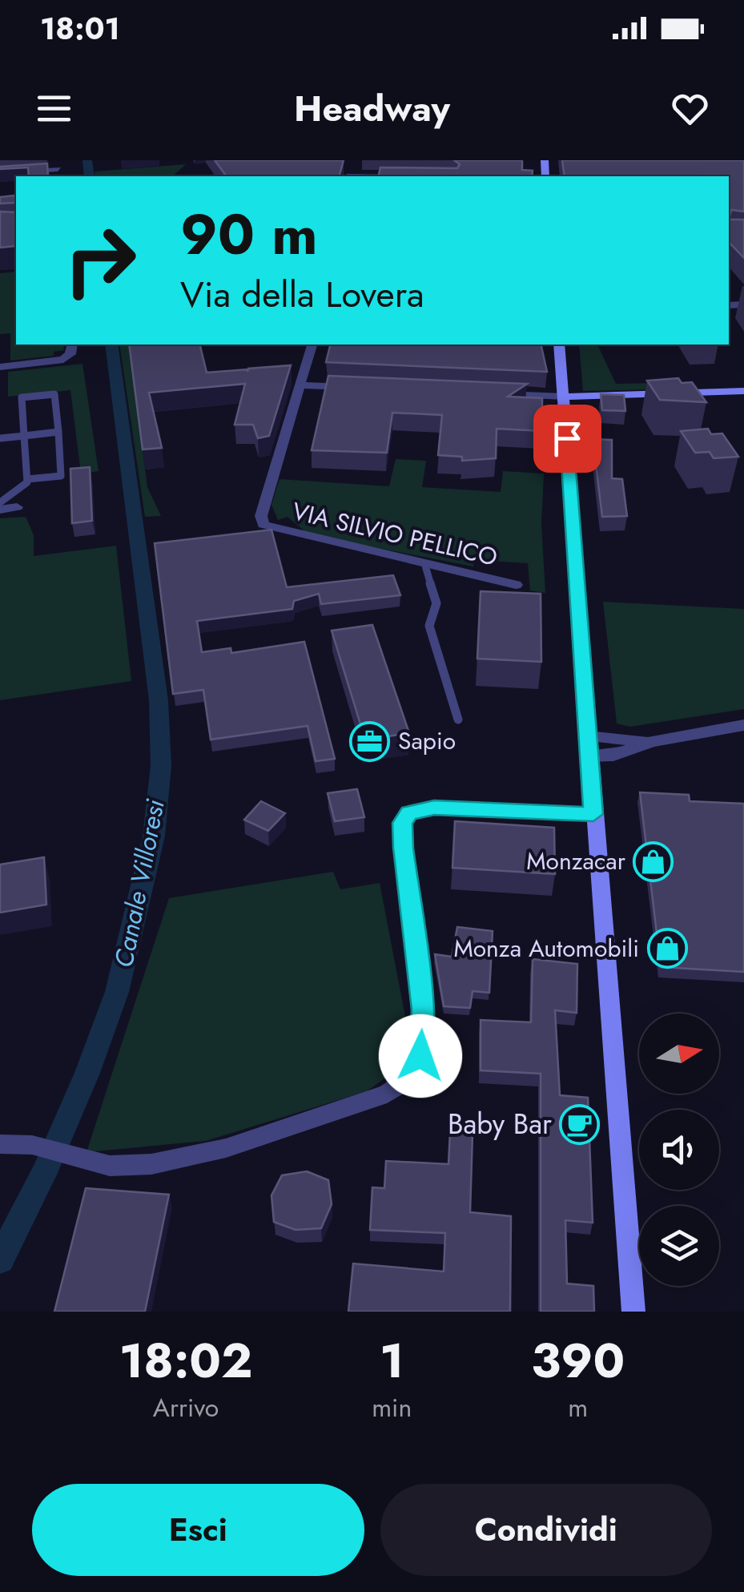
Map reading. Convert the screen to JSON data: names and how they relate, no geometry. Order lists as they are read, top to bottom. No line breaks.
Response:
{"streets":{"street":["VIA SILVIO PELLICO"]},"water":["Canale Villoresi"],"places":{"office":["Sapio"],"shop":["Monzacar","Monza Automobili"],"cafe":["Baby Bar"]},"north":"right","page":{"status":"18:01","header":"Headway","turn":["90 m","Via della Lovera"],"eta":["18:02","Arrivo","1","min","390","m"],"buttons":["Esci","Condividi"]}}
